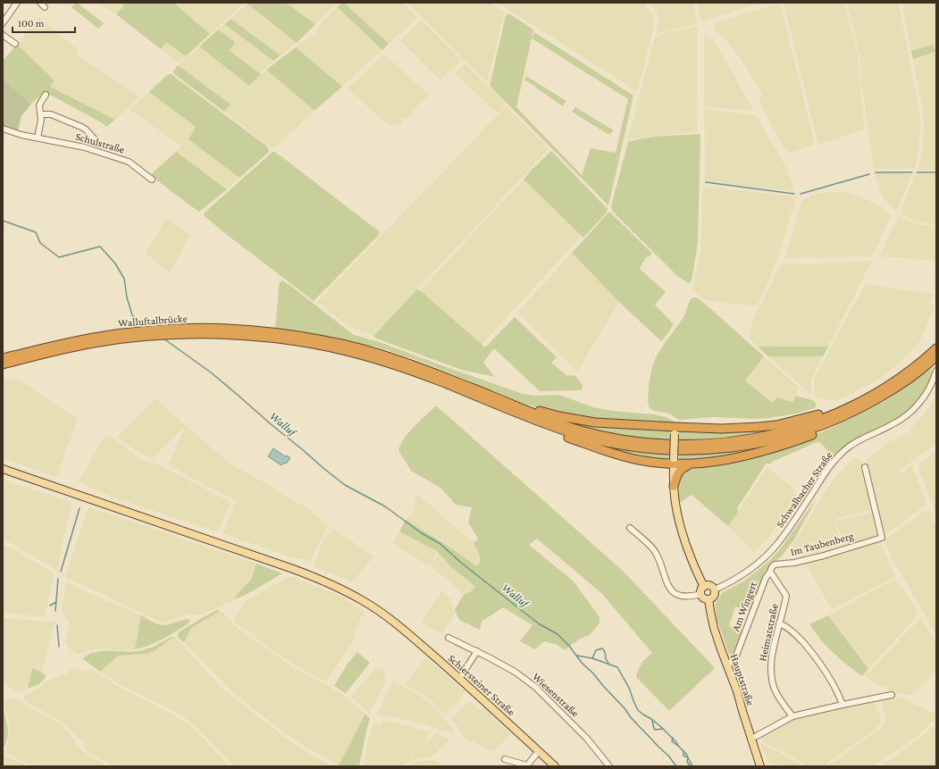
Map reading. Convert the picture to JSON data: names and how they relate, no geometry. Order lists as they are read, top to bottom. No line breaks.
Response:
{"streets":{"highway":["Walluftalbrücke"],"main road":["Hauptstraße","Schiersteiner Straße"],"street":["Schulstraße","Schwalbacher Straße","Im Taubenberg","Am Wingert","Heimatstraße","Wiesenstraße"]},"crossings":[["Schwalbacher Straße","Hauptstraße"],["Im Taubenberg","Am Wingert"],["Im Taubenberg","Heimatstraße"],["Am Wingert","Heimatstraße"],["Am Wingert","Hauptstraße"]],"water":["Walluf"],"scale_bar":"100 m"}
